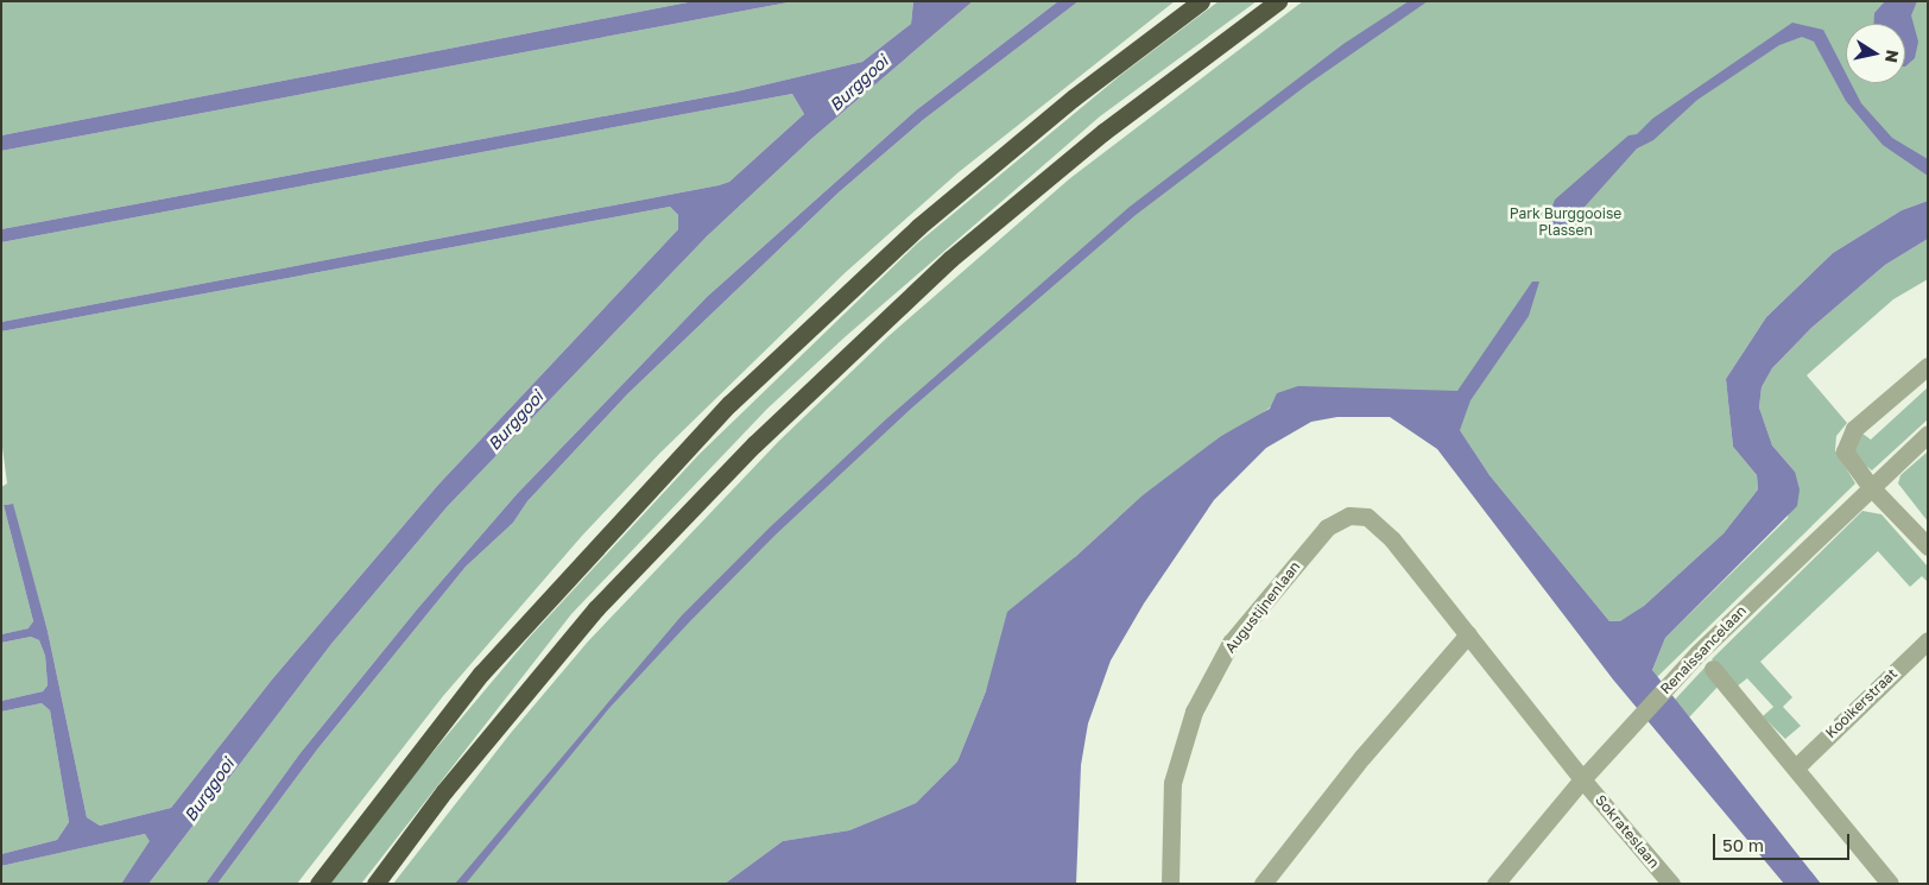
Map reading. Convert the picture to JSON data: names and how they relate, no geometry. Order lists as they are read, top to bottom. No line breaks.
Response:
{"streets":{"street":["Augustijnenlaan","Renaissancelaan","Kooikerstraat","Sokrateslaan"]},"crossings":[["Augustijnenlaan","Renaissancelaan"],["Augustijnenlaan","Sokrateslaan"],["Renaissancelaan","Sokrateslaan"]],"water":["Burggooi"],"parks":["Park Burggooise Plassen"],"scale_bar":"50 m","north":"right"}
